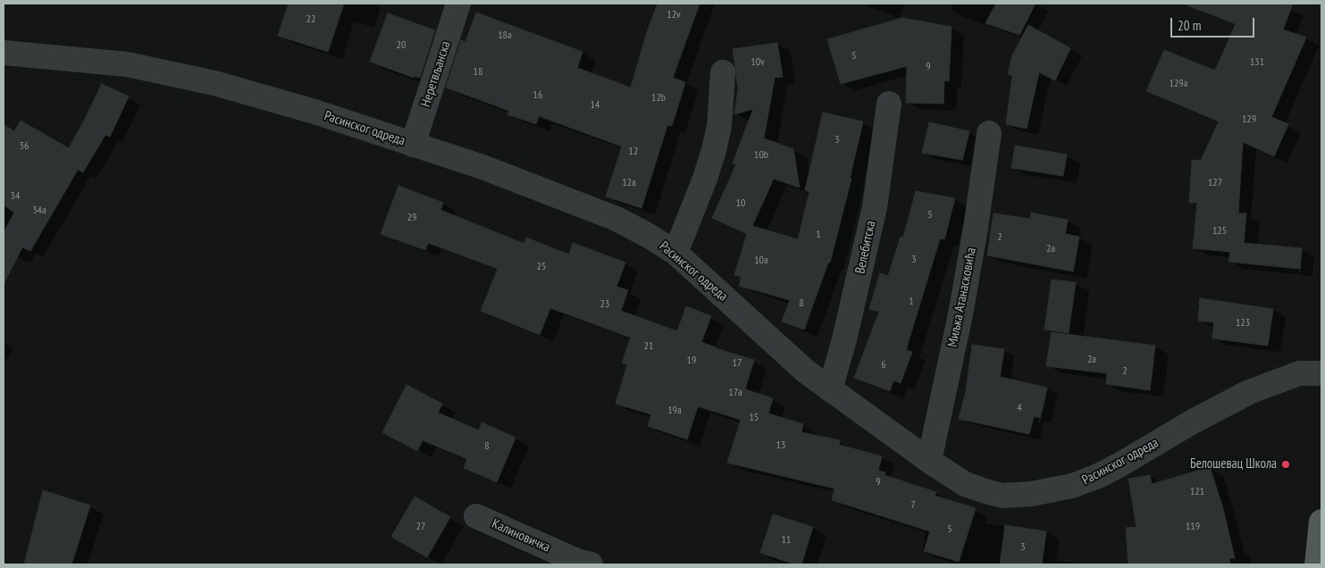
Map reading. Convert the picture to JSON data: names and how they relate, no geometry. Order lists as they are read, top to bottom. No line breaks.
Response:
{"streets":{"street":["Неретвљанска","Расинског одреда","Велебитска","Миљка Атанасковића","Калиновичка"]},"crossings":[["Неретвљанска","Расинског одреда"],["Расинског одреда","Велебитска"],["Расинског одреда","Миљка Атанасковића"]],"places":["Белошевац Школа"],"house_numbers":["12v","22","18a","20","5","10v","131","9","18","129a","16","12b","14","129","3","36","12","10b","12a","127","34","10","34a","5","29","125","1","2","2a","3","10a","25","1","8","23","123","21","2a","19","17","6","2","17a","4","19a","15","13","8","9","121","7","27","119","5","11","3"],"scale_bar":"20 m"}
